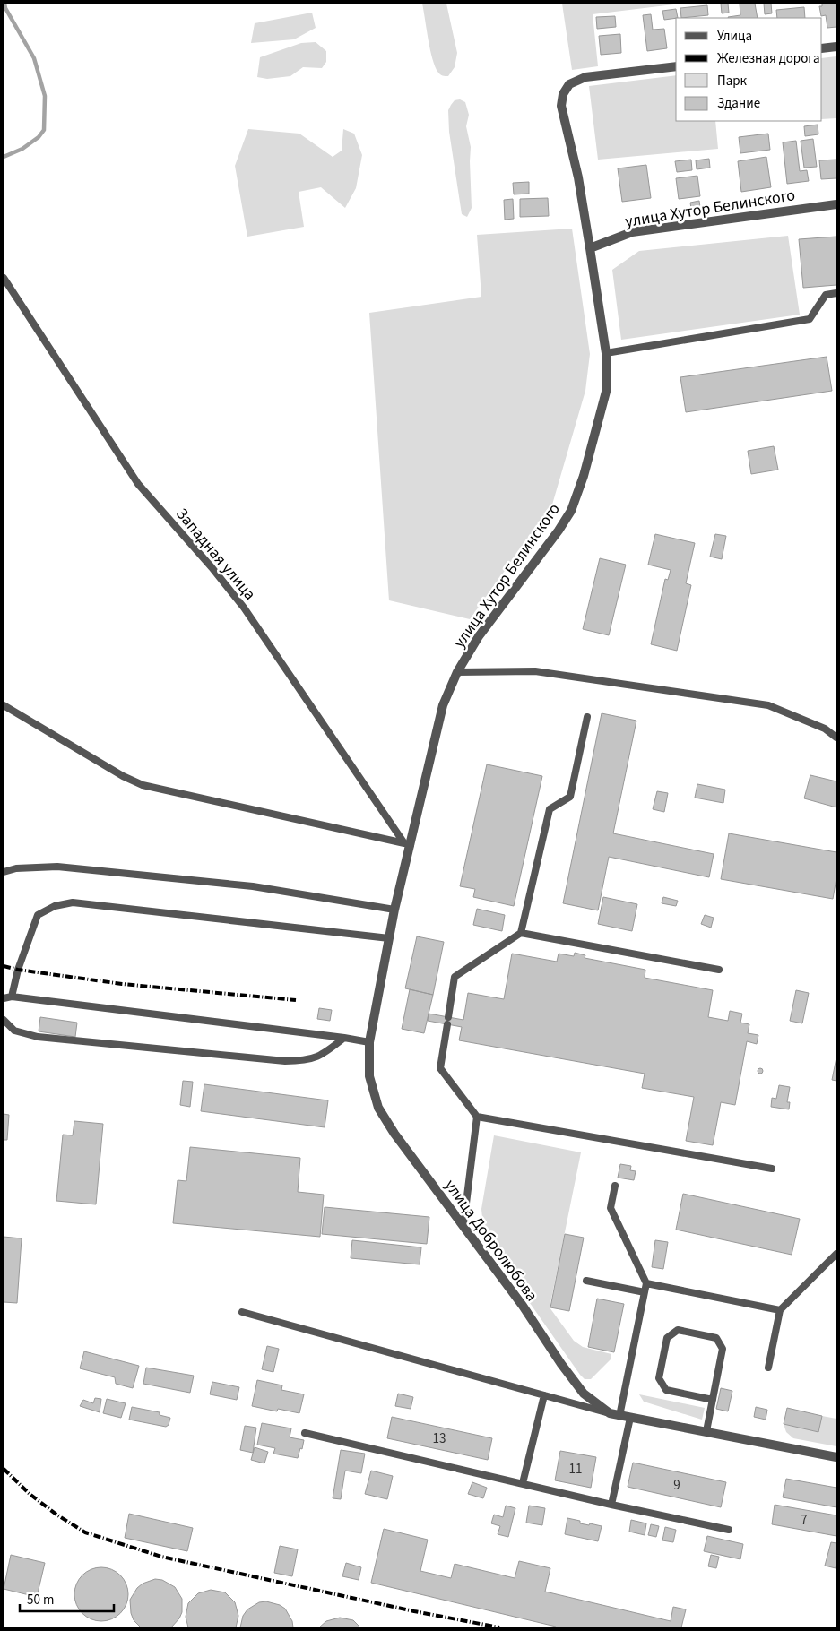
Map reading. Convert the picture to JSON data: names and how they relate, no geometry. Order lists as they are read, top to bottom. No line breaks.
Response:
{"streets":{"street":["улица Хутор Белинского","улица Добролюбова"],"lane":["Западная улица"]},"crossings":[["улица Хутор Белинского","Западная улица"],["улица Хутор Белинского","улица Добролюбова"],["Западная улица","улица Добролюбова"]],"house_numbers":["13","11","9","7"],"legend":["Улица","Железная дорога","Парк","Здание"],"scale_bar":"50 m"}
